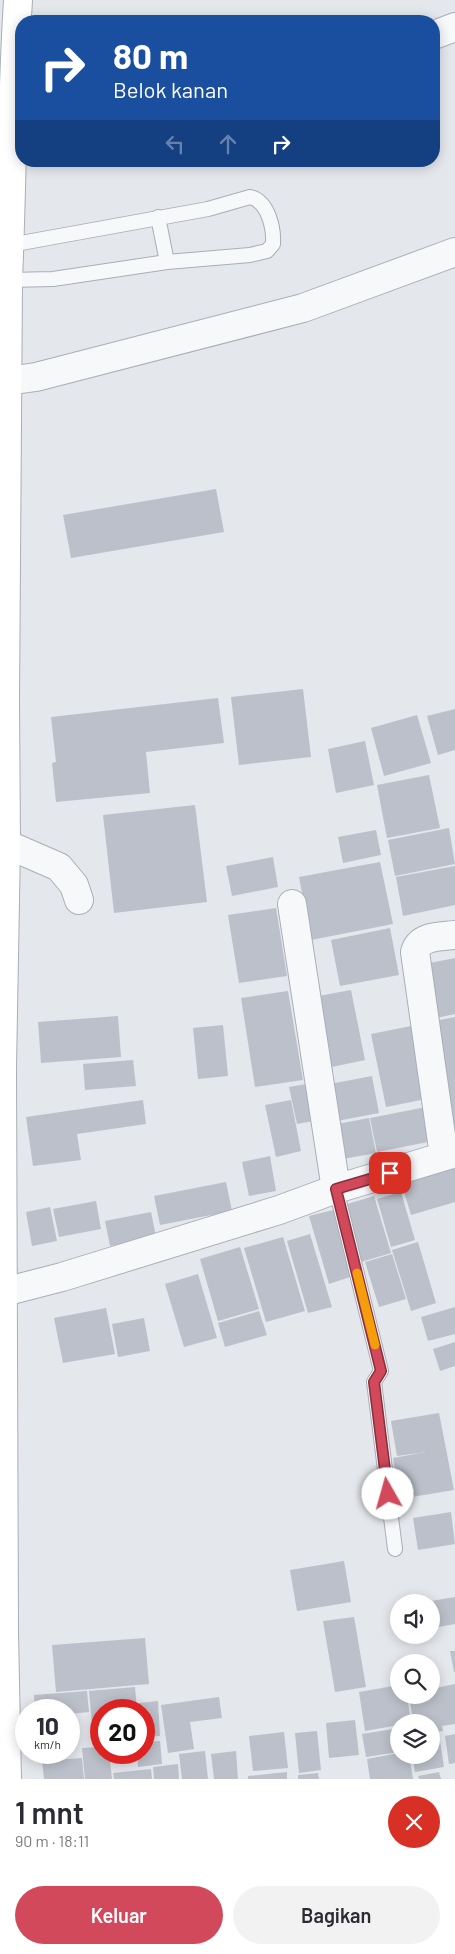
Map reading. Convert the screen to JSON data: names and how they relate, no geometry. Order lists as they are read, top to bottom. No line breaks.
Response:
{"page":{"turn":["80 m","Belok kanan"],"speed":"10 km/h","limit":"20","heading":["1 mnt","90 m · 18:11"],"buttons":["Keluar","Bagikan"]}}
